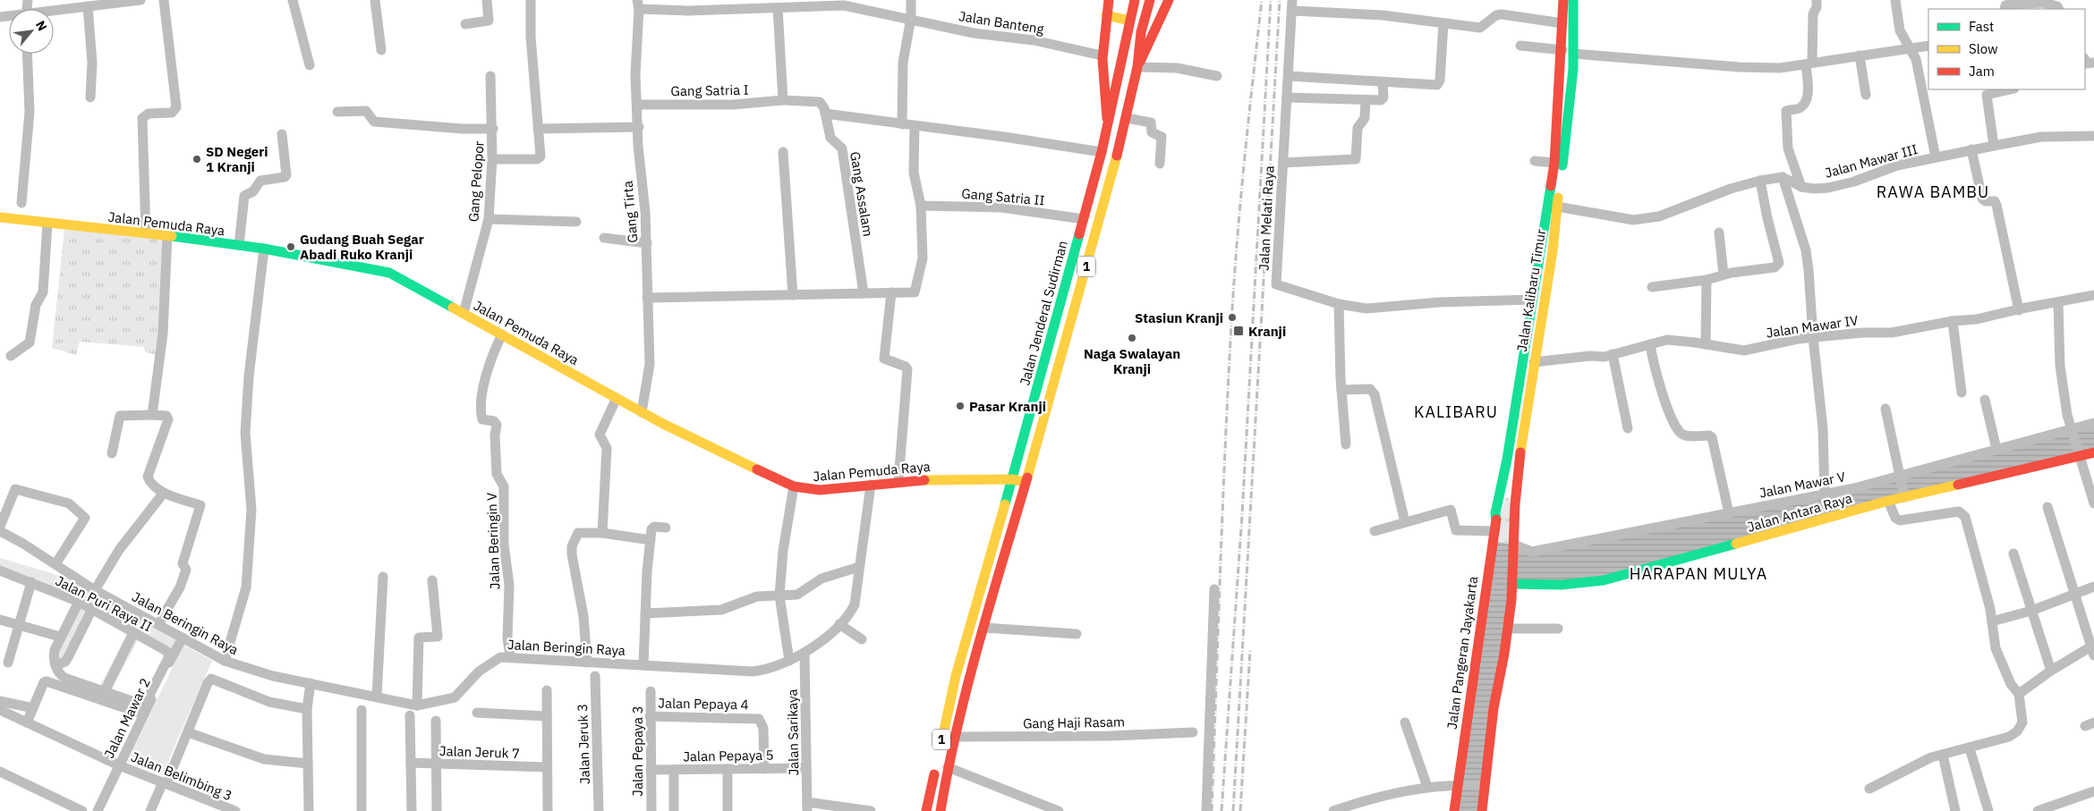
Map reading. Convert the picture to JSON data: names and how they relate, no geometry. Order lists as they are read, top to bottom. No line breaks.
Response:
{"streets":{"main road":["Jalan Pemuda Raya","1","Jalan Kalibaru Timur","Jalan Jenderal Sudirman","Jalan Antara Raya","Jalan Pangeran Jayakarta"],"street":["Jalan Banteng","Gang Satria I","Jalan Mawar III","Gang Pelopor","Gang Assalam","Gang Satria II","Gang Tirta","Jalan Melati Raya","Jalan Mawar IV","Jalan Mawar V","Jalan Beringin V","Jalan Puri Raya II","Jalan Beringin Raya","Jalan Pepaya 4","Jalan Mawar 2","Gang Haji Rasam","Jalan Sarikaya","Jalan Jeruk 3","Jalan Pepaya 3","Jalan Jeruk 7","Jalan Pepaya 5","Jalan Belimbing 3"]},"crossings":[["Jalan Banteng","Gang Tirta"],["Jalan Banteng","Jalan Jenderal Sudirman"],["Gang Satria I","Gang Tirta"],["Gang Pelopor","Jalan Pemuda Raya"],["Gang Satria II","Jalan Jenderal Sudirman"],["Gang Tirta","Jalan Pemuda Raya"],["Jalan Melati Raya","Jalan Kalibaru Timur"],["Jalan Pemuda Raya","Jalan Jenderal Sudirman"],["Jalan Pemuda Raya","Jalan Beringin V"],["Jalan Pemuda Raya","Jalan Beringin Raya"],["1","Jalan Jenderal Sudirman"],["Jalan Kalibaru Timur","Jalan Mawar IV"],["Jalan Kalibaru Timur","Jalan Mawar V"],["Jalan Kalibaru Timur","Jalan Antara Raya"],["Jalan Kalibaru Timur","Jalan Pangeran Jayakarta"],["Jalan Jenderal Sudirman","Gang Haji Rasam"],["Jalan Beringin V","Jalan Beringin Raya"],["Jalan Beringin Raya","Jalan Mawar 2"],["Jalan Beringin Raya","Jalan Sarikaya"],["Jalan Pepaya 4","Jalan Pepaya 3"],["Jalan Pepaya 4","Jalan Pepaya 5"],["Jalan Mawar 2","Jalan Belimbing 3"],["Jalan Sarikaya","Jalan Pepaya 5"],["Jalan Pepaya 3","Jalan Pepaya 5"]],"districts":["RAWA BAMBU","KALIBARU","HARAPAN MULYA"],"places":{"other":["SD Negeri 1 Kranji","Gudang Buah Segar Abadi Ruko Kranji","Stasiun Kranji","Naga Swalayan Kranji","Pasar Kranji"],"transit":["Kranji"]},"legend":["Fast","Slow","Jam"],"north":"top right"}
